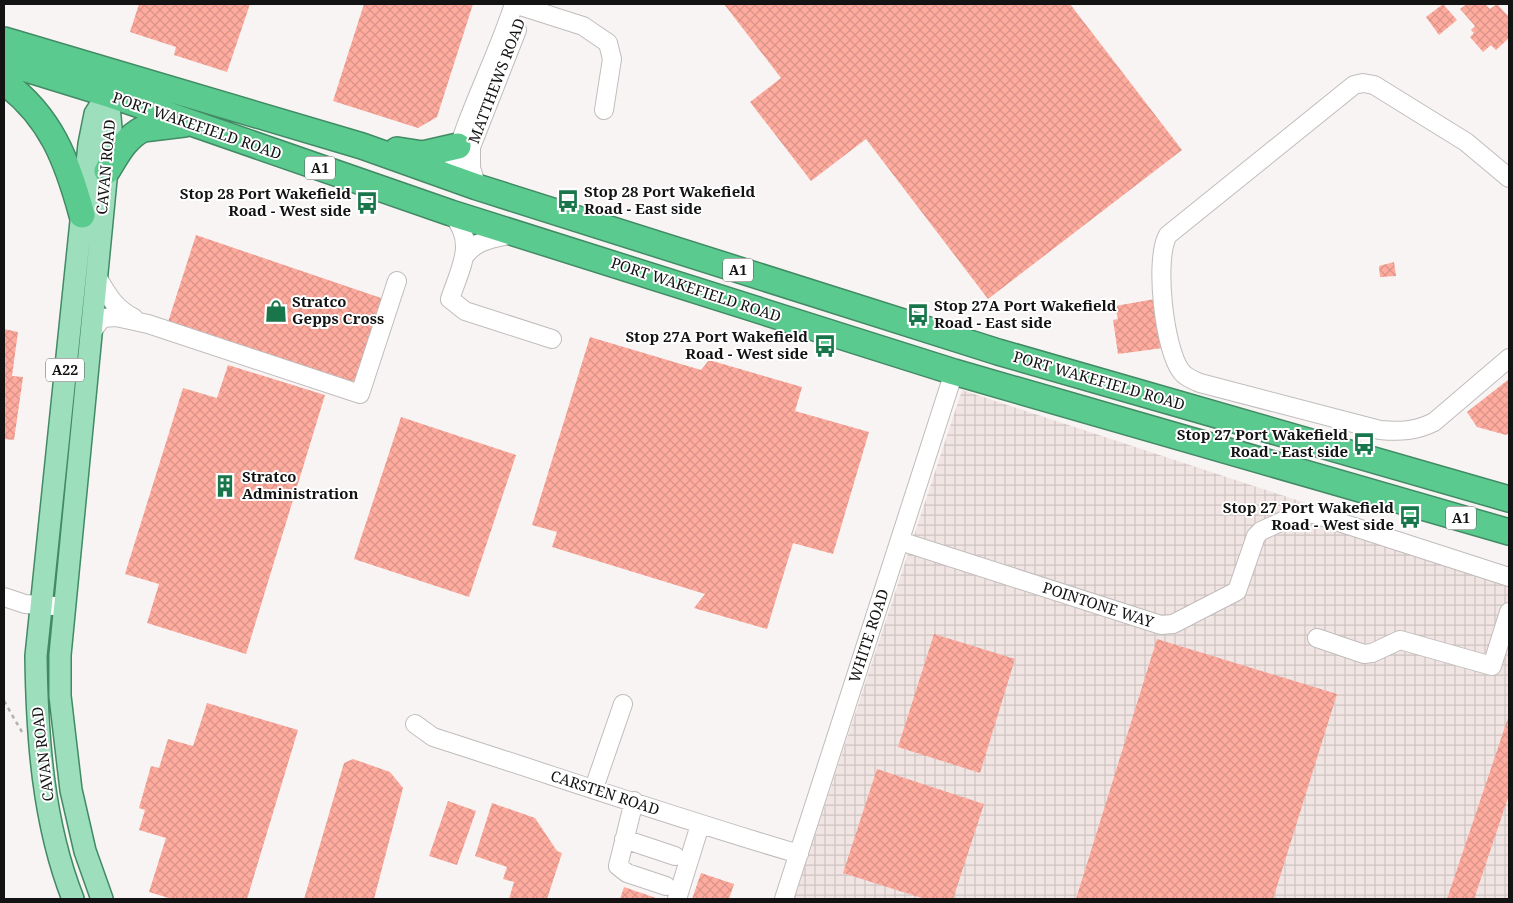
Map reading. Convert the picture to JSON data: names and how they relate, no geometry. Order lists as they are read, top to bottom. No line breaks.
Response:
{"streets":{"highway":["PORT WAKEFIELD ROAD","A1"],"main road":["CAVAN ROAD","A22"],"street":["MATTHEWS ROAD","POINTONE WAY","WHITE ROAD","CARSTEN ROAD"]},"crossings":[["MATTHEWS ROAD","PORT WAKEFIELD ROAD"],["PORT WAKEFIELD ROAD","CAVAN ROAD"],["PORT WAKEFIELD ROAD","WHITE ROAD"],["POINTONE WAY","WHITE ROAD"],["WHITE ROAD","CARSTEN ROAD"]],"places":{"bus stop":["Stop 28 Port Wakefield Road - East side","Stop 28 Port Wakefield Road - West side","Stop 27A Port Wakefield Road - East side","Stop 27A Port Wakefield Road - West side","Stop 27 Port Wakefield Road - East side","Stop 27 Port Wakefield Road - West side"],"shop":["Stratco Gepps Cross"],"building":["Stratco Administration"]}}
